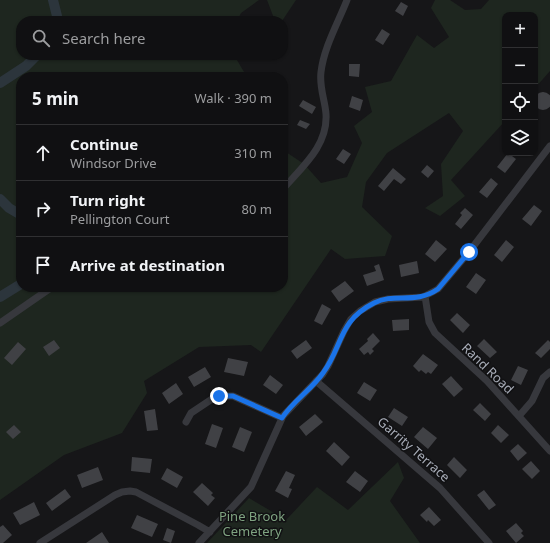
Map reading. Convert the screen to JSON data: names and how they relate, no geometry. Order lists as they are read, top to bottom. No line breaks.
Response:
{"streets":{"street":["Rand Road","Garrity Terrace"]},"parks":["Pine Brook Cemetery"],"page":{"map_buttons":["+","−"],"search":"Search here","heading":["5 min","Walk · 390 m"],"list":[["Continue","Windsor Drive","310 m"],["Turn right","Pellington Court","80 m"],"Arrive at destination"]}}
